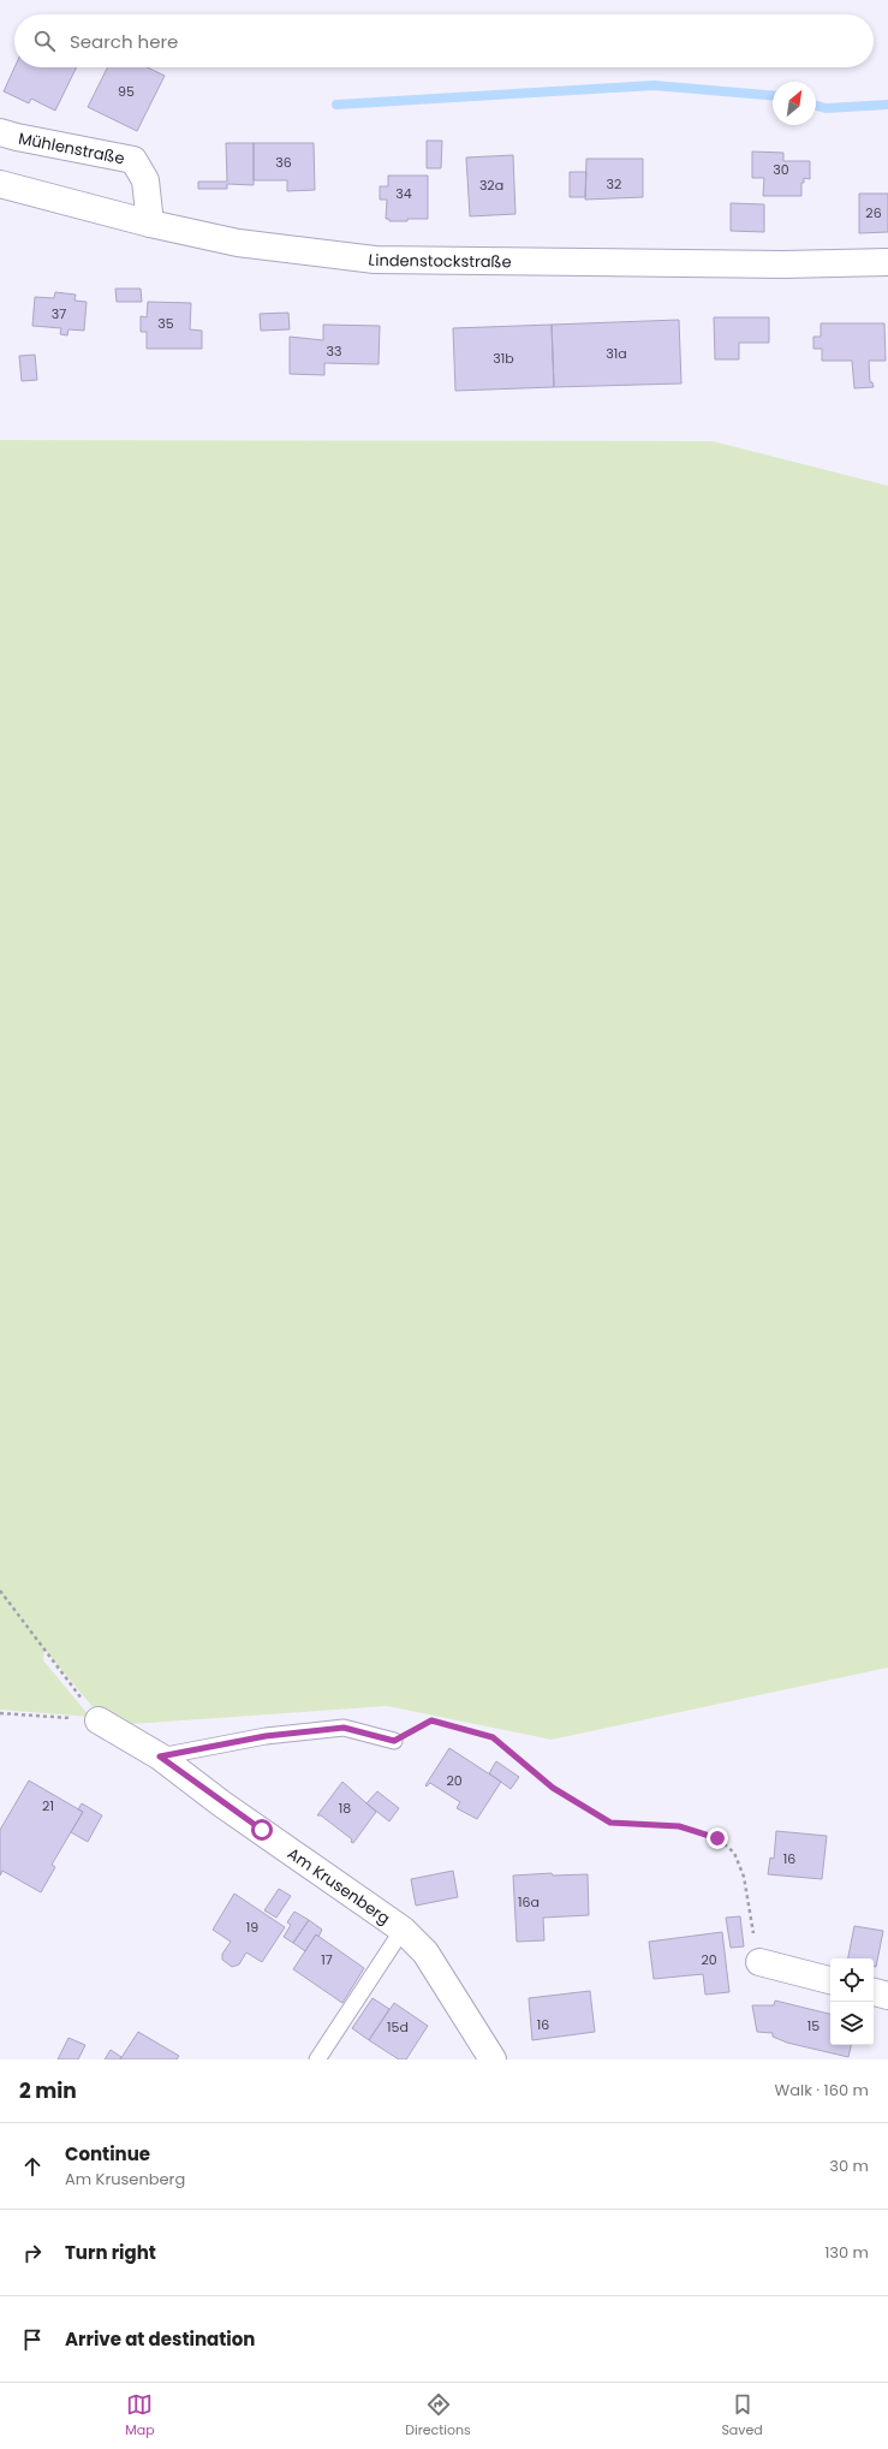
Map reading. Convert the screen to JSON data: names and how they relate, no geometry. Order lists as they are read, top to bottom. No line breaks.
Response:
{"streets":{"street":["Mühlenstraße","Lindenstockstraße","Am Krusenberg"]},"crossings":[["Mühlenstraße","Lindenstockstraße"]],"house_numbers":["95","36","30","32","32a","34","26","37","35","33","31a","31b","20","21","18","16","16a","19","17","20","16","15","15d"],"north":"top right","page":{"search":"Search here","heading":["2 min","Walk · 160 m"],"list":[["Continue","Am Krusenberg","30 m"],["Turn right","130 m"],"Arrive at destination"],"nav":["Map","Directions","Saved"]}}
